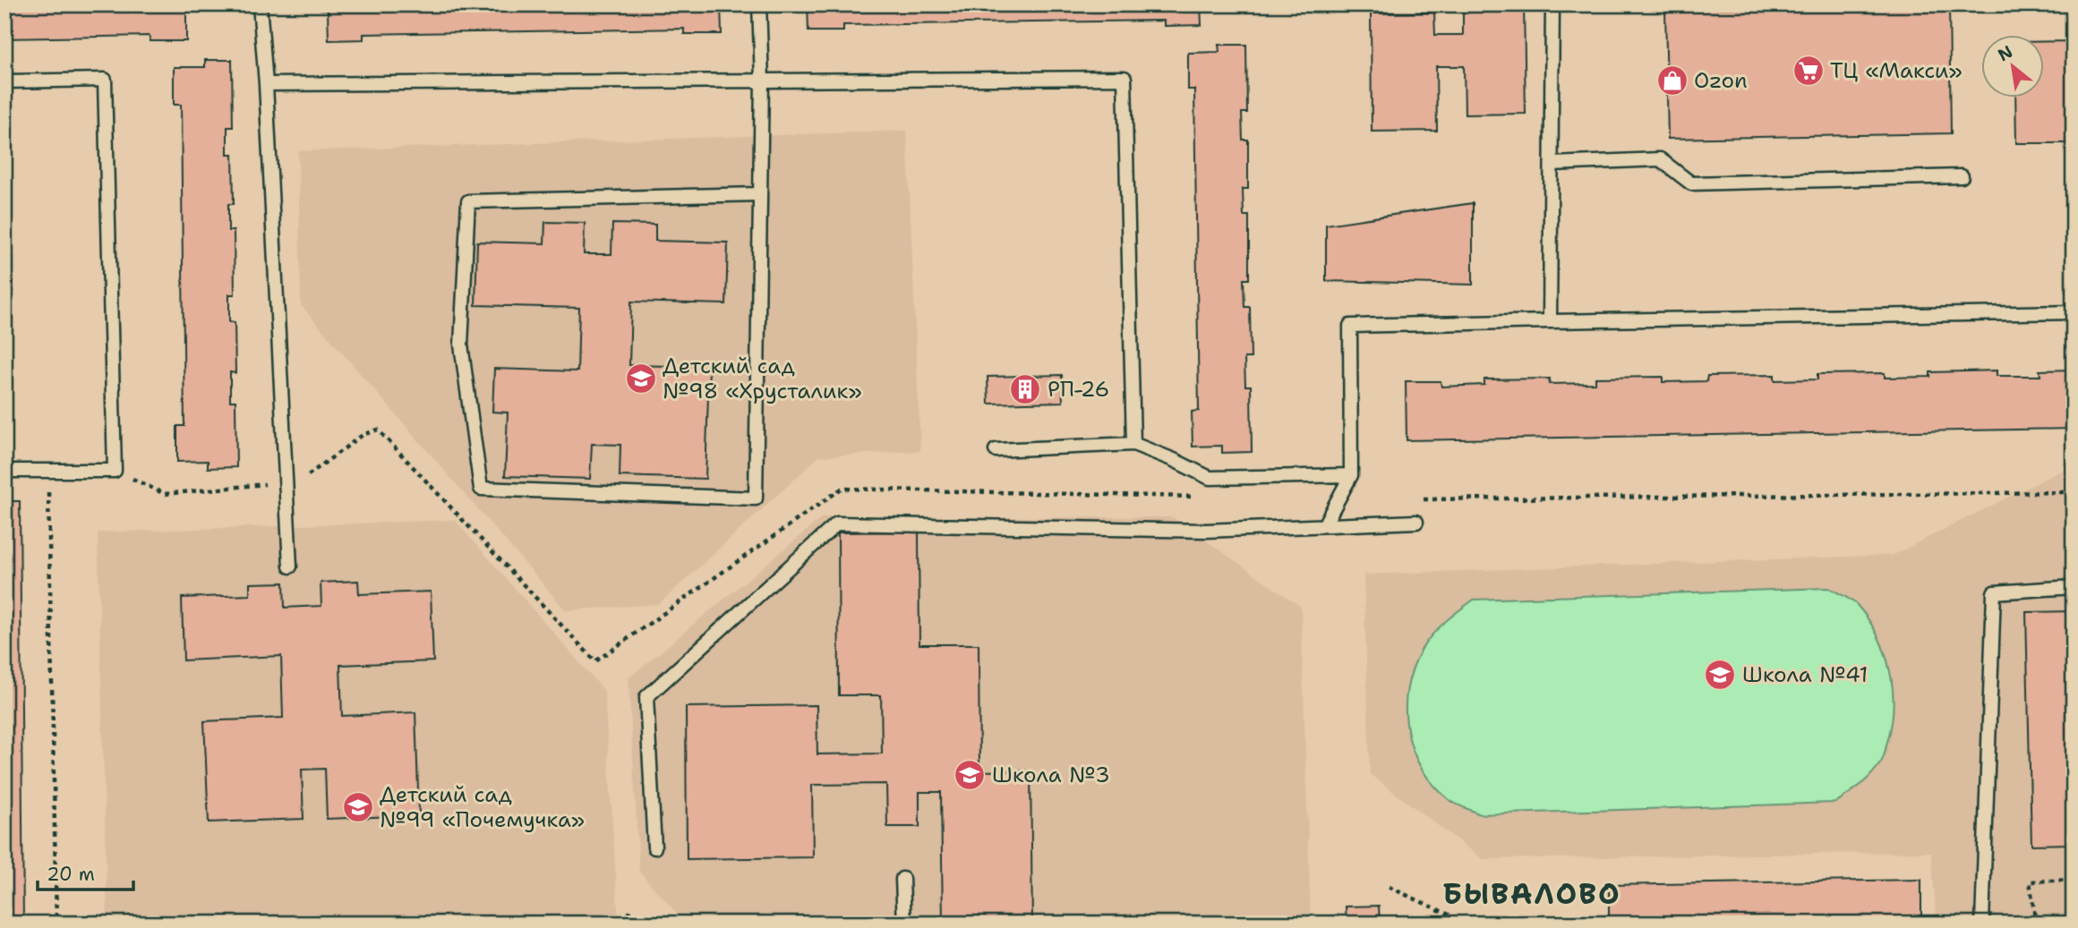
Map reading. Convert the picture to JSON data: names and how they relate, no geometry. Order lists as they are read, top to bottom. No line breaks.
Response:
{"districts":["БЫВАЛОВО"],"places":{"supermarket":["ТЦ «Макси»"],"shop":["Ozon"],"school or university":["Детский сад №98 «Хрусталик»","Школа №41","Школа №3","Детский сад №99 «Почемучка»"],"building":["РП-26"]},"scale_bar":"20 m","north":"top left"}
